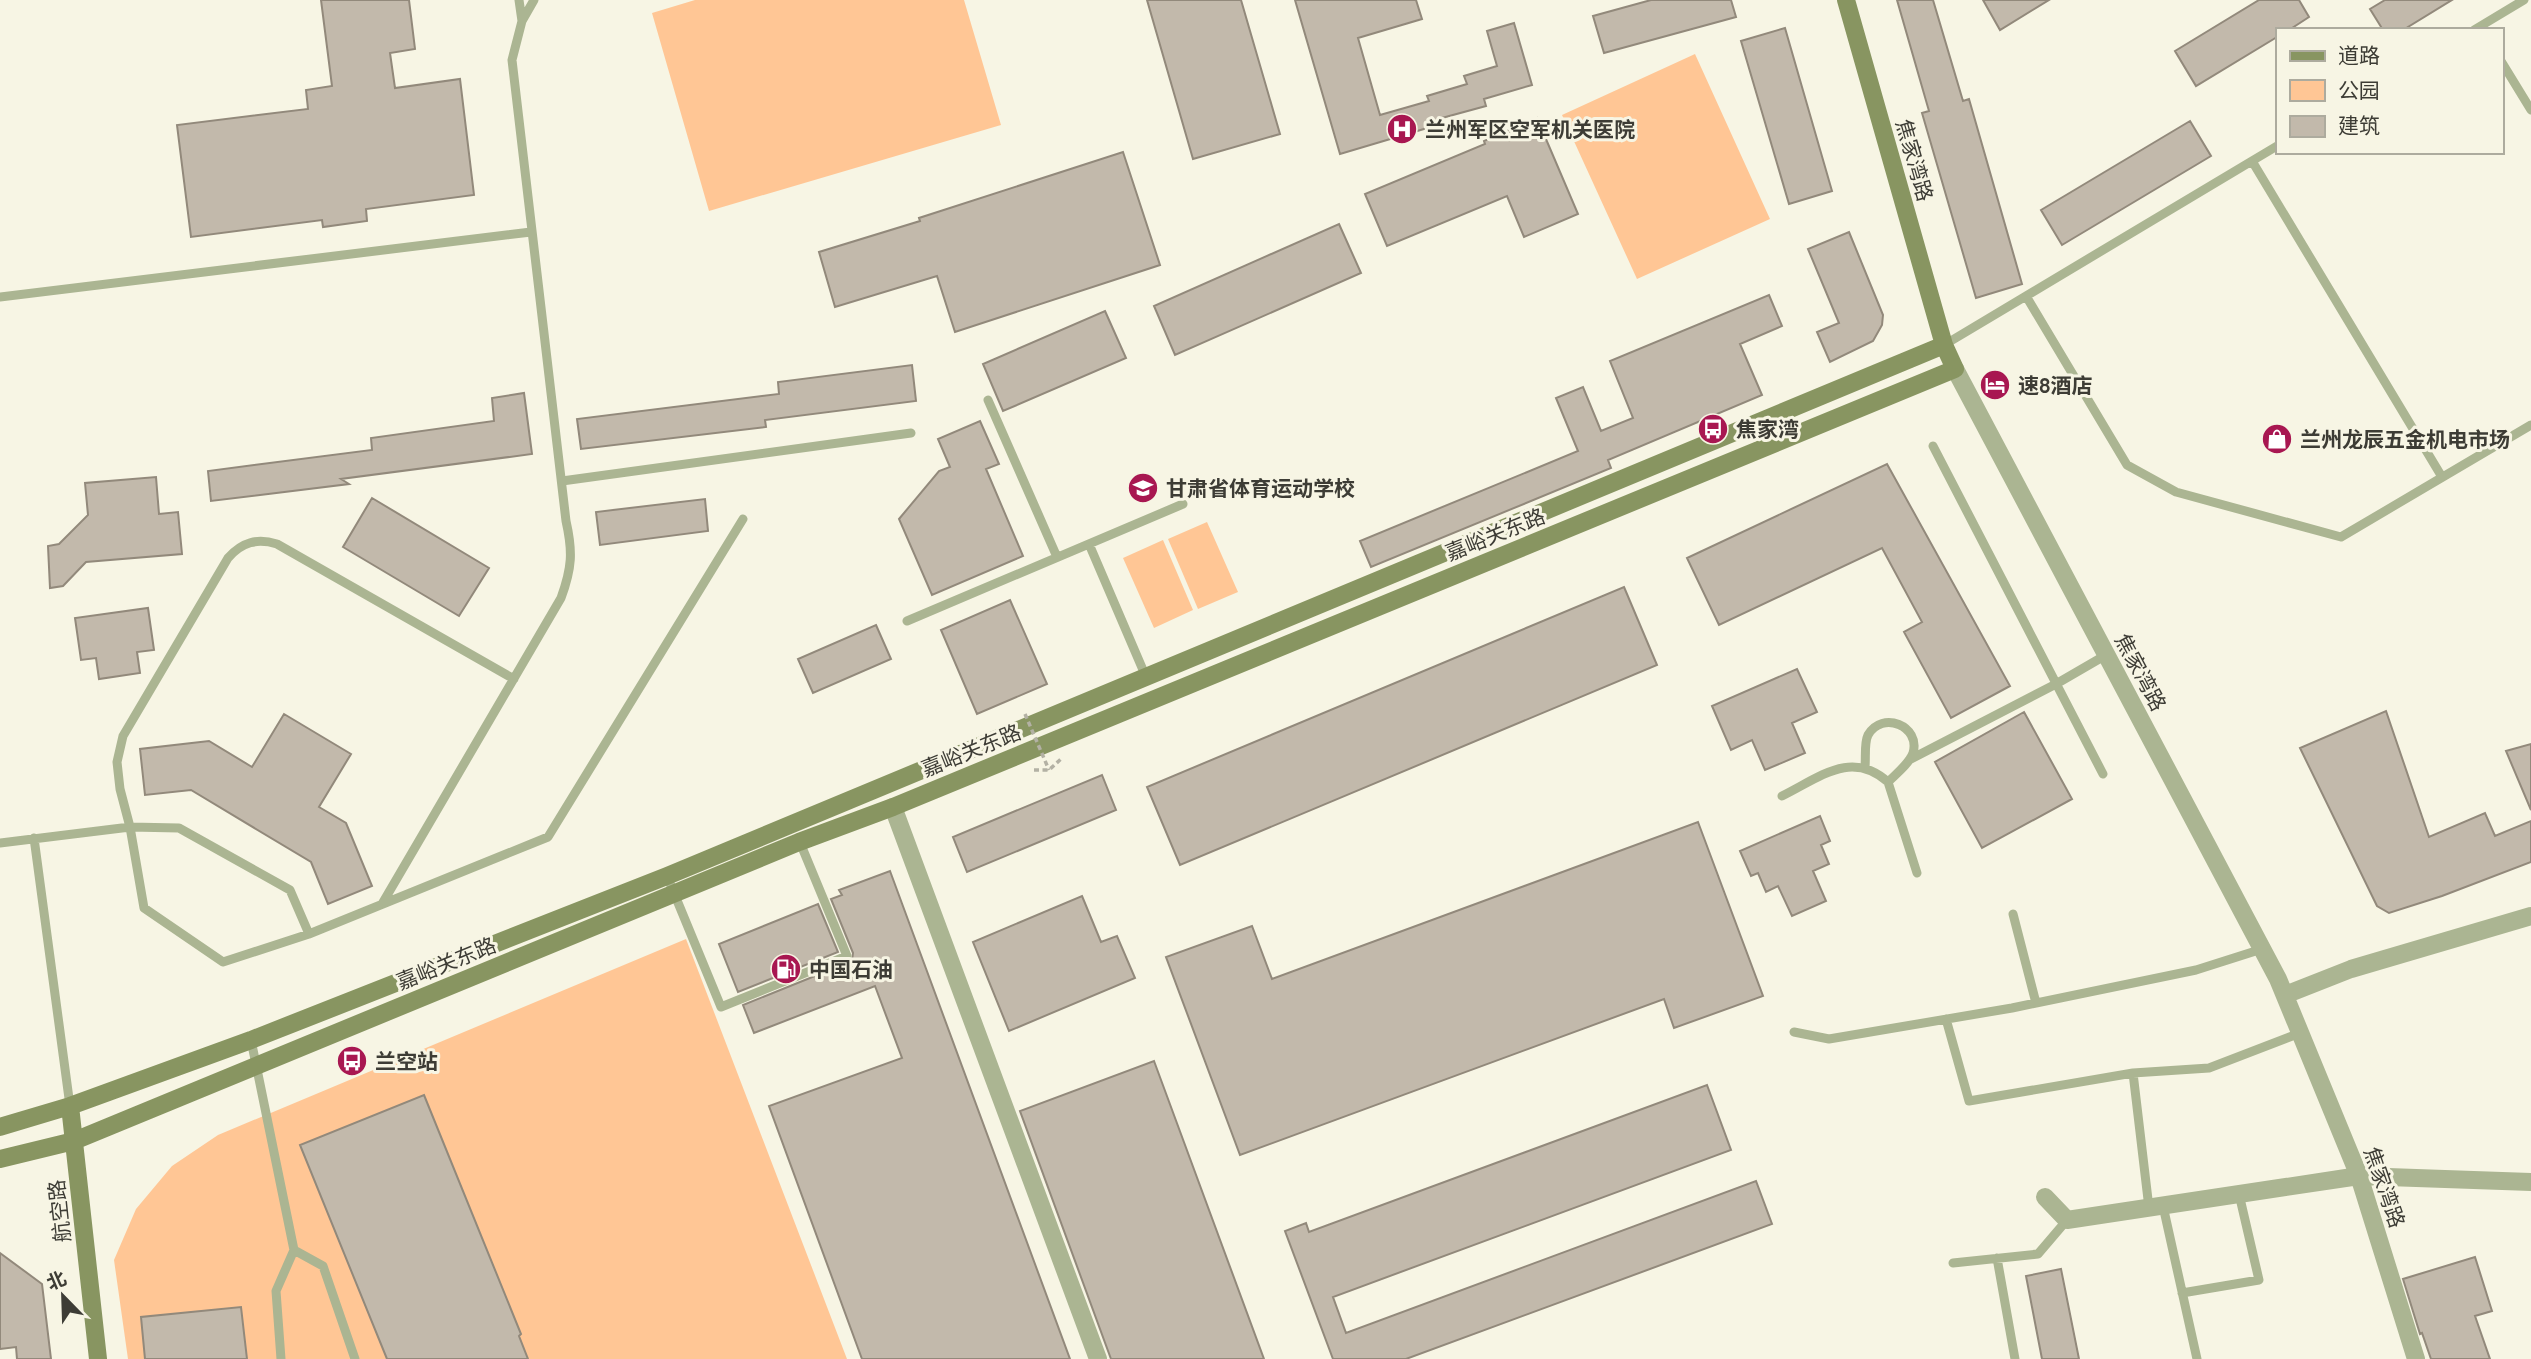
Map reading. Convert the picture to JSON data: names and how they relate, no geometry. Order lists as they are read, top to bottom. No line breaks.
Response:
{"streets":{"main road":["焦家湾路","嘉峪关东路","航空路"]},"crossings":[["焦家湾路","嘉峪关东路"],["嘉峪关东路","航空路"]],"places":{"hospital":["兰州军区空军机关医院"],"hotel":["速8酒店"],"bus stop":["焦家湾","兰空站"],"shop":["兰州龙辰五金机电市场"],"school or university":["甘肃省体育运动学校"],"fuel station":["中国石油"]},"legend":["道路","公园","建筑"],"north":"top left"}
